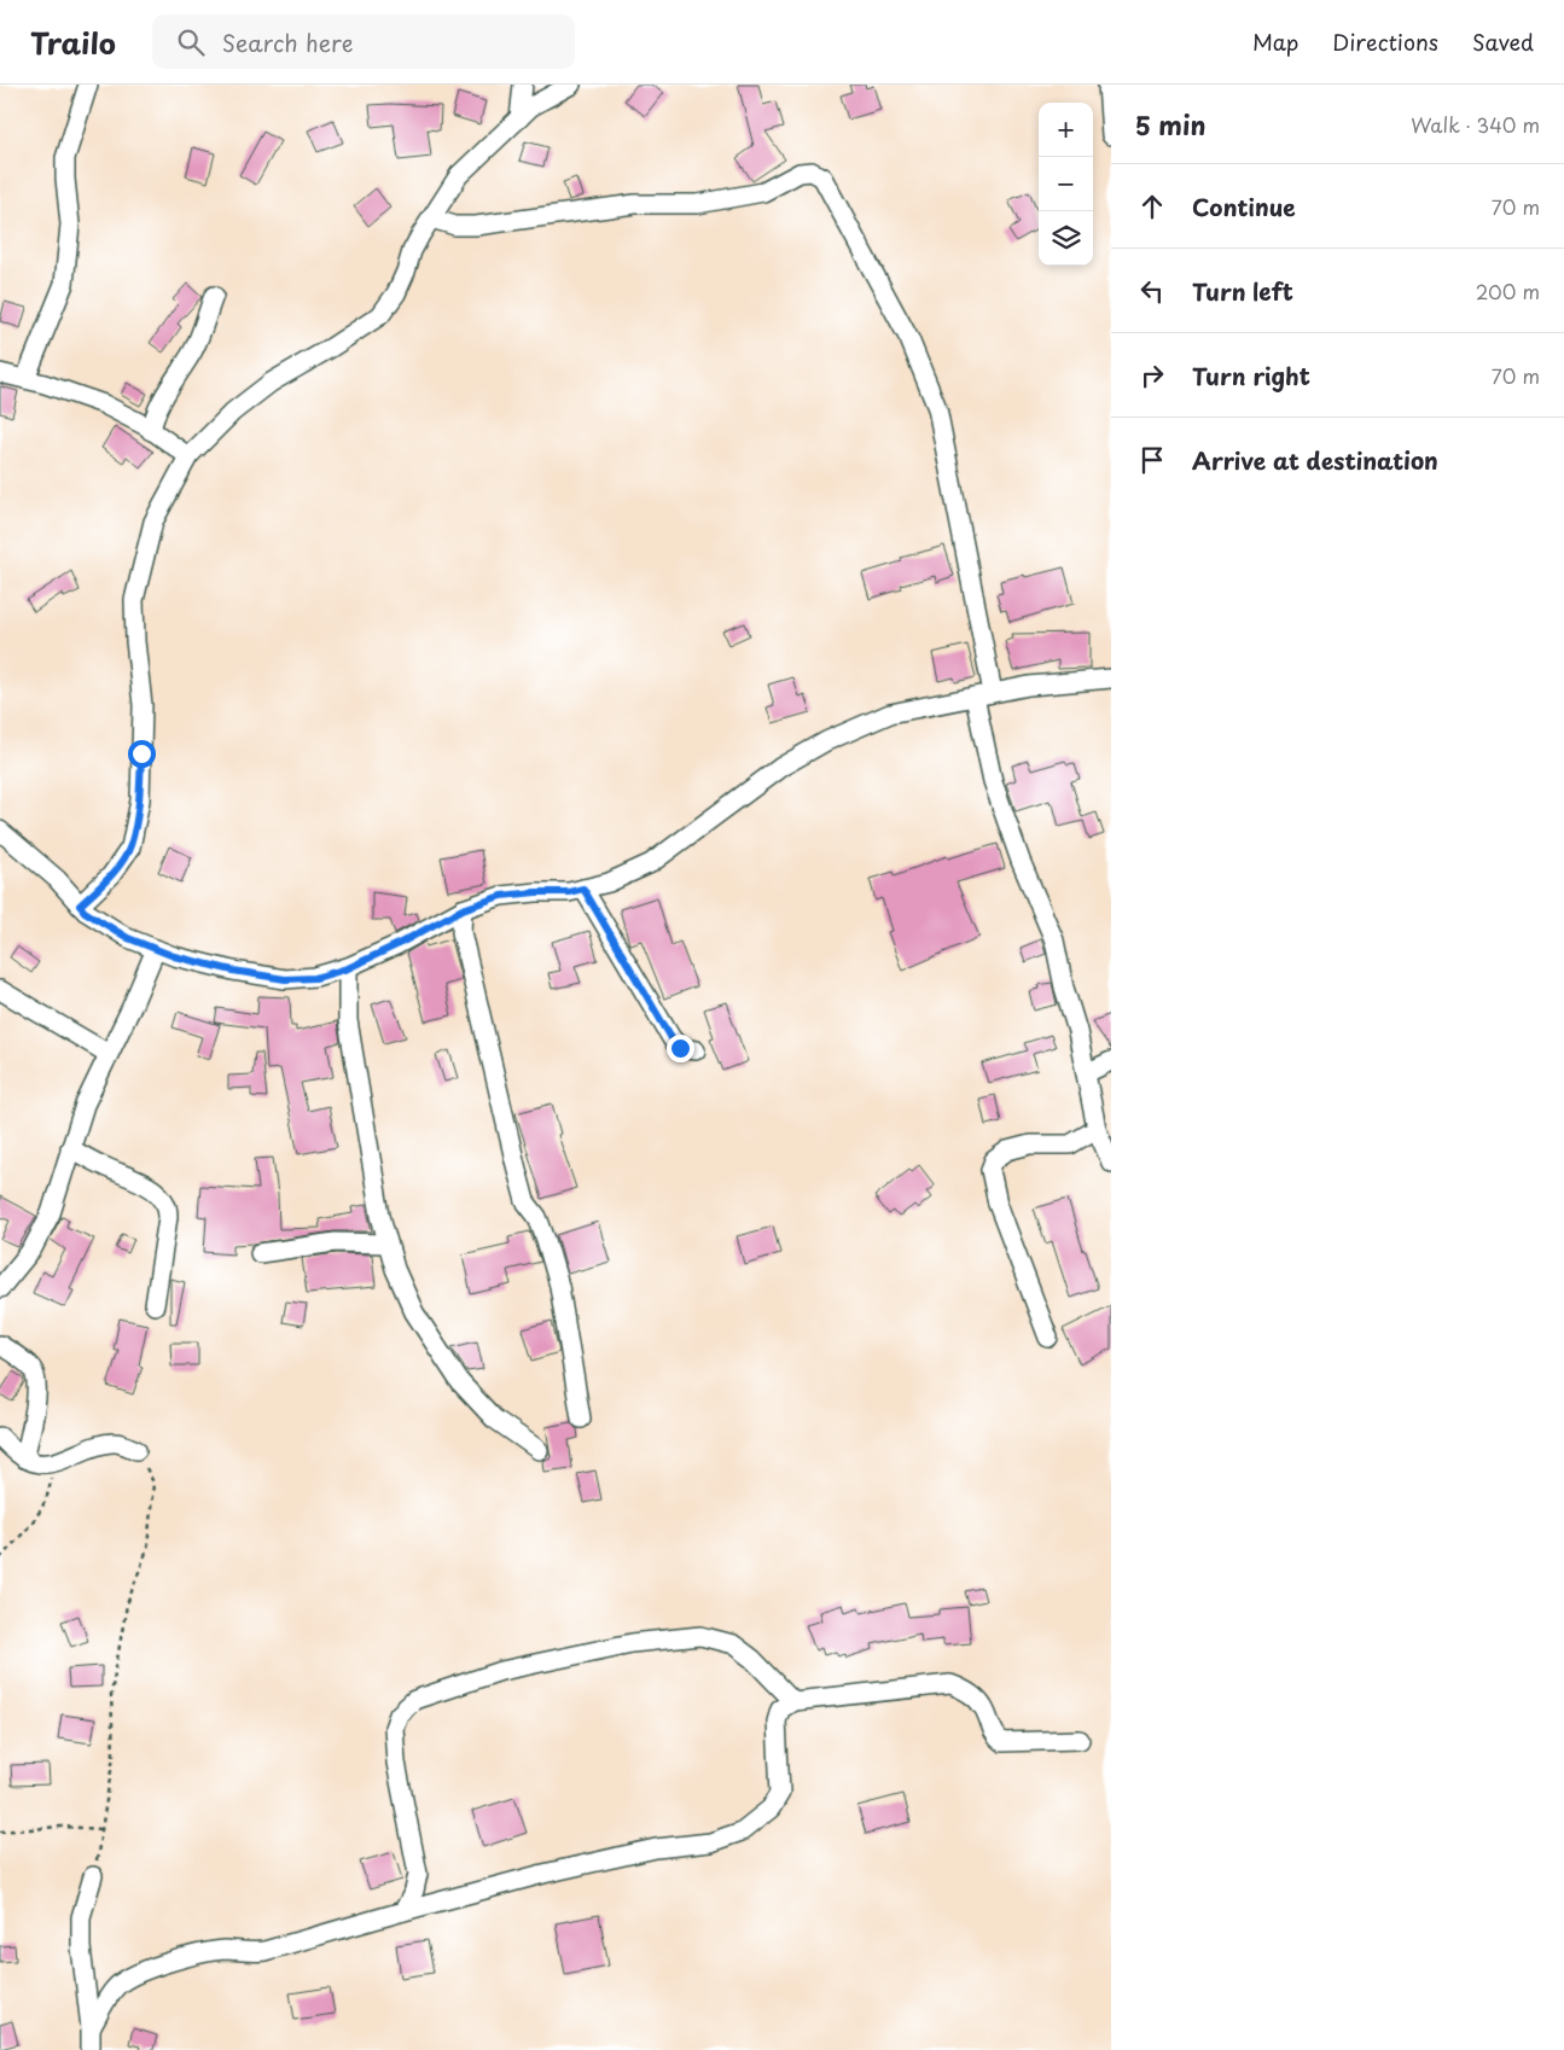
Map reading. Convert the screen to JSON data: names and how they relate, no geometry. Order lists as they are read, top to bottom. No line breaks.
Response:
{"page":{"header":"Trailo","search":"Search here","nav":["Map","Directions","Saved"],"heading":["5 min","Walk · 340 m"],"map_buttons":["+","−"],"list":[["Continue","70 m"],["Turn left","200 m"],["Turn right","70 m"],"Arrive at destination"]}}
